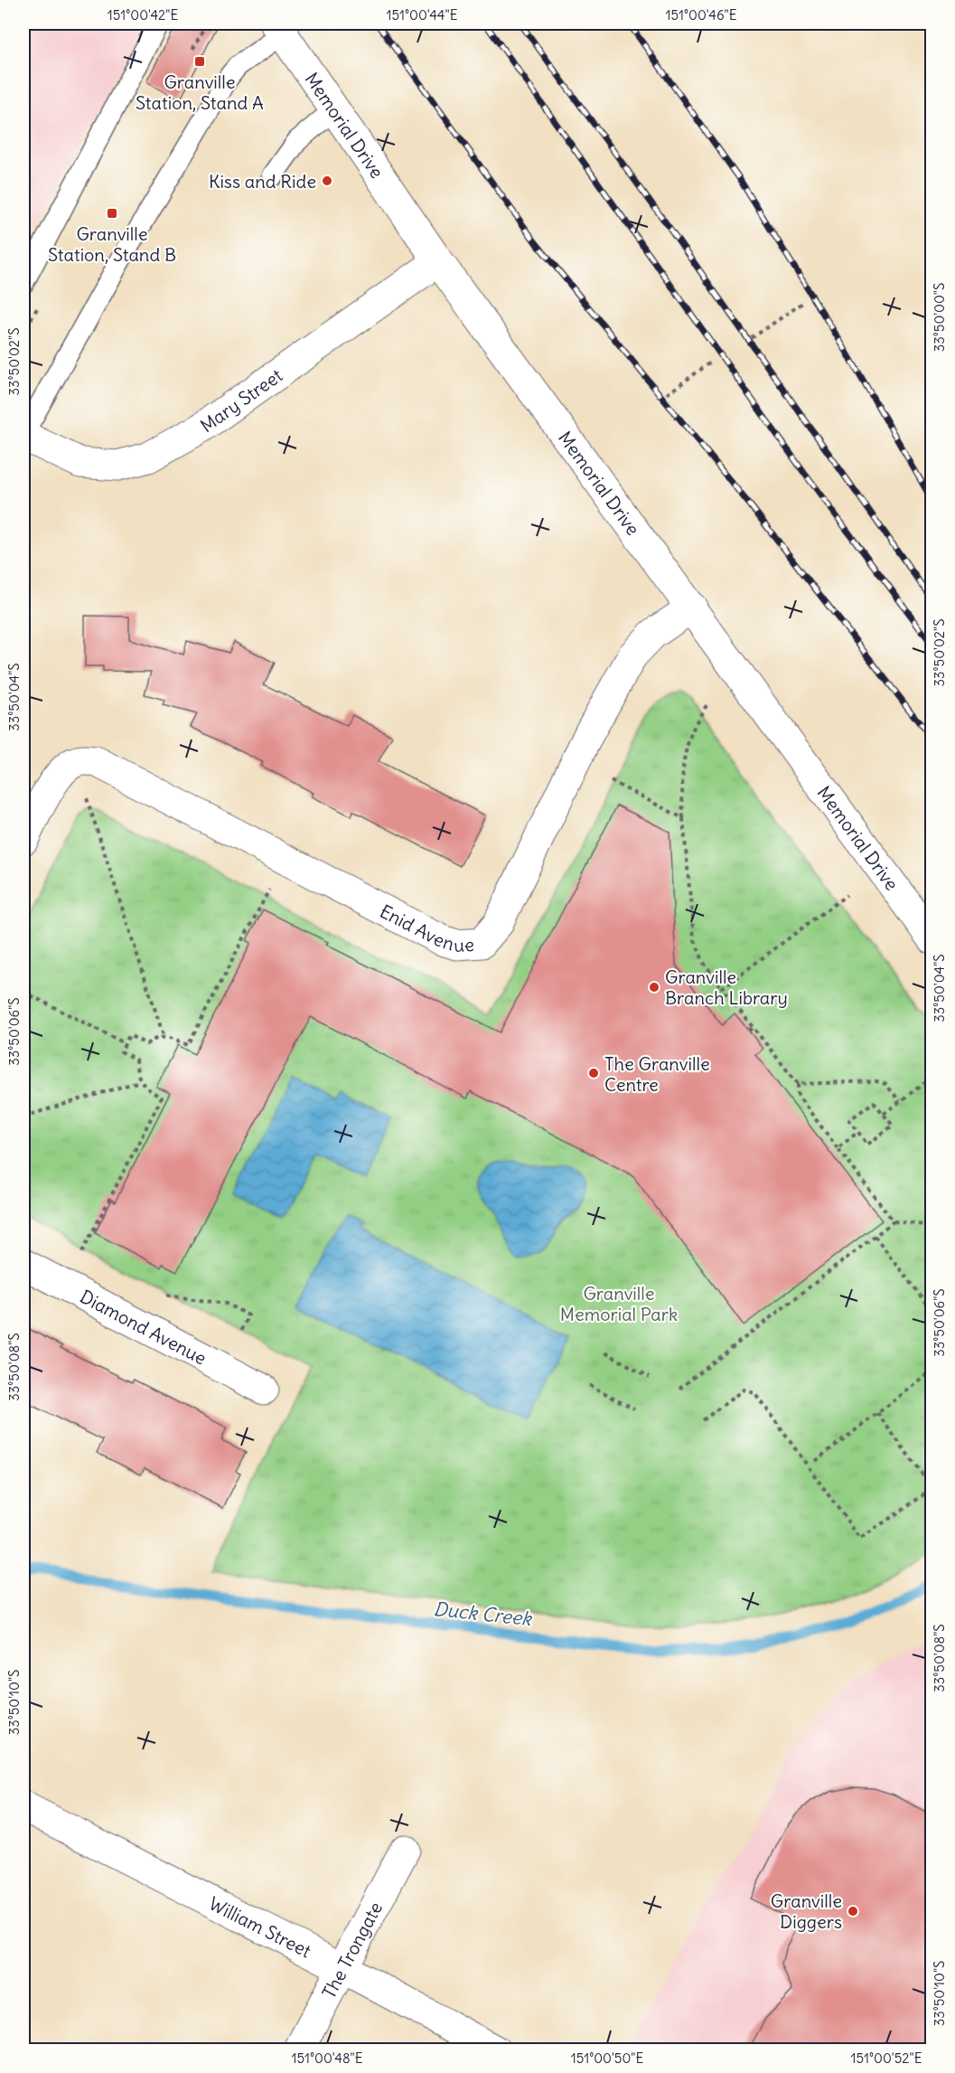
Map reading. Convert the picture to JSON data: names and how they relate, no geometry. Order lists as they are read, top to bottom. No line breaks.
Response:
{"streets":{"street":["Memorial Drive","Mary Street","Enid Avenue","Diamond Avenue","William Street","The Trongate"]},"crossings":[["Memorial Drive","Mary Street"],["Memorial Drive","Enid Avenue"],["William Street","The Trongate"]],"water":["Duck Creek"],"parks":["Granville Memorial Park"],"places":{"transit":["Granville Station, Stand A","Granville Station, Stand B"],"other":["Kiss and Ride","Granville Branch Library","The Granville Centre","Granville Diggers"]},"coordinates":["151°00'42\"E","151°00'44\"E","151°00'46\"E","33°50'00\"S","33°50'02\"S","33°50'04\"S","33°50'06\"S","33°50'08\"S","33°50'10\"S","151°00'48\"E","151°00'50\"E","151°00'52\"E"]}
